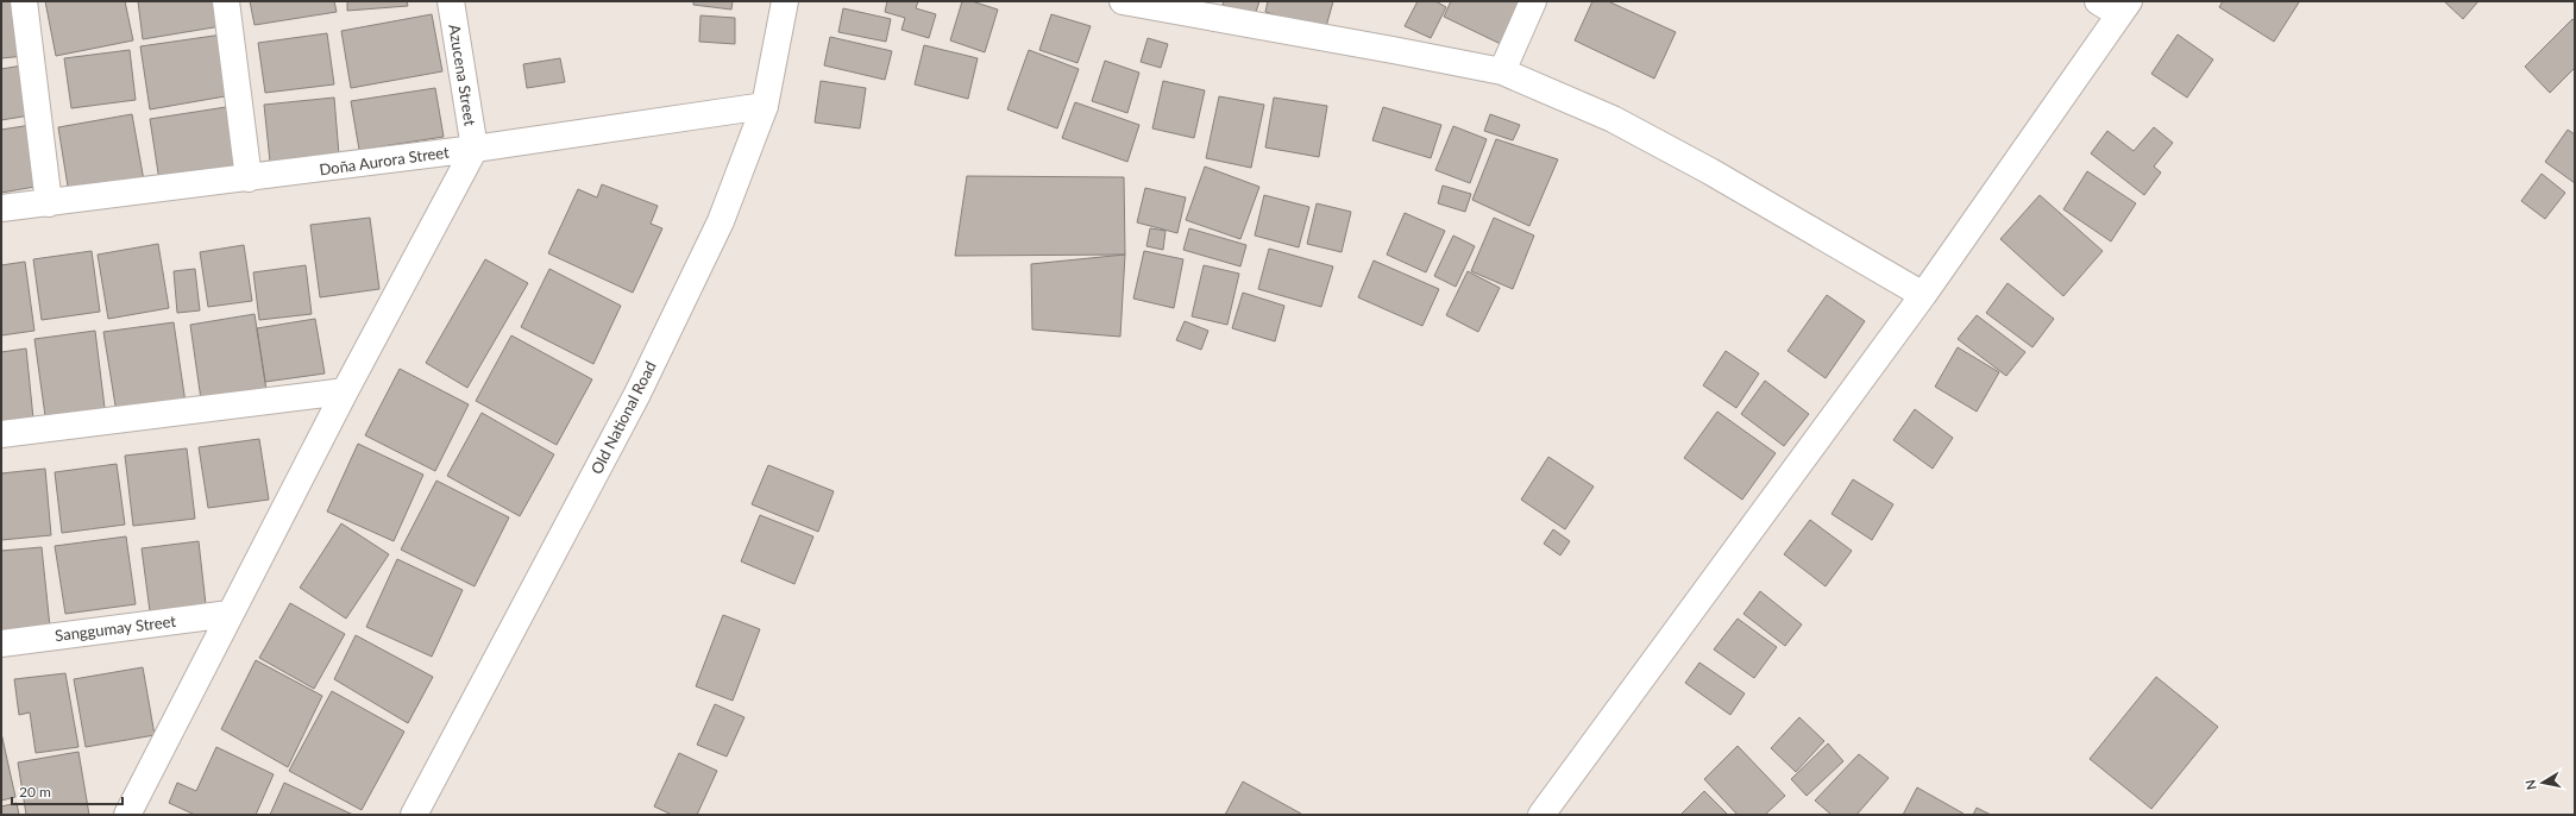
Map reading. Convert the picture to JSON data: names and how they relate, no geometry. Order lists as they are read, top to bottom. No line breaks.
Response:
{"streets":{"street":["Azucena Street","Doña Aurora Street","Old National Road","Sanggumay Street"]},"crossings":[["Azucena Street","Doña Aurora Street"],["Doña Aurora Street","Old National Road"]],"scale_bar":"20 m","north":"left"}
